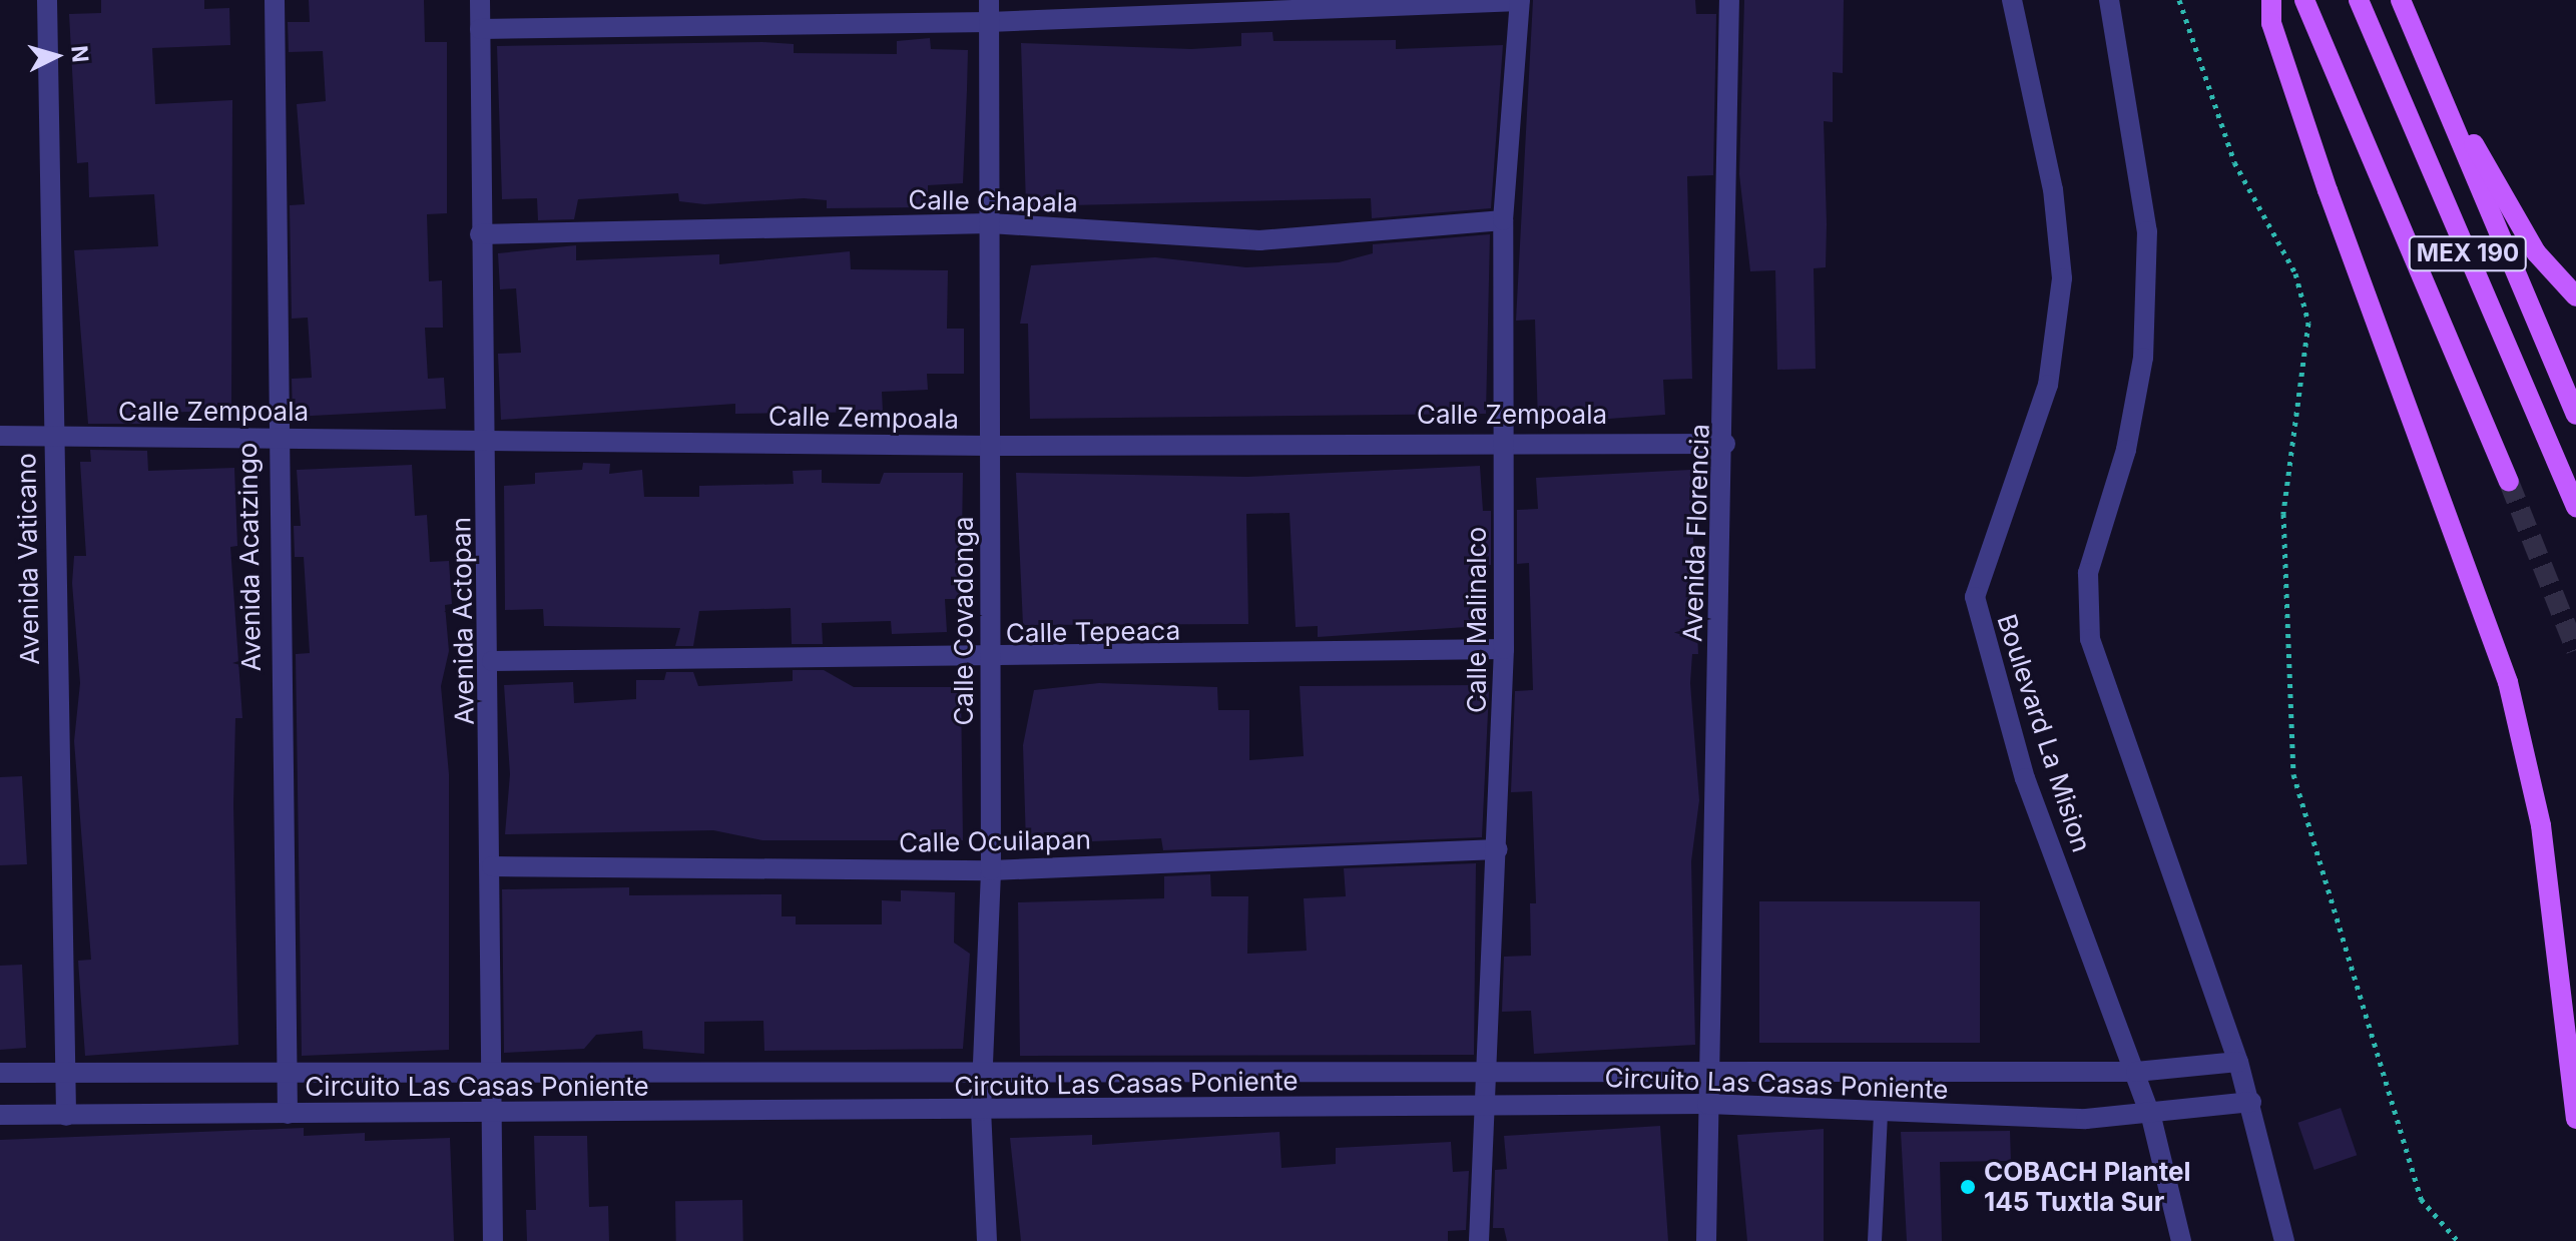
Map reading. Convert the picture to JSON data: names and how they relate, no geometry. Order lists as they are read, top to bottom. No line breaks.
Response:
{"streets":{"main road":["MEX 190"],"street":["Calle Chapala","Calle Zempoala","Avenida Florencia","Avenida Acatzingo","Avenida Vaticano","Calle Malinalco","Avenida Actopan","Calle Covadonga","Calle Tepeaca","Boulevard La Mision","Calle Ocuilapan","Circuito Las Casas Poniente"]},"crossings":[["Calle Chapala","Calle Malinalco"],["Calle Chapala","Avenida Actopan"],["Calle Chapala","Calle Covadonga"],["Calle Zempoala","Avenida Florencia"],["Calle Zempoala","Avenida Acatzingo"],["Calle Zempoala","Avenida Vaticano"],["Calle Zempoala","Calle Malinalco"],["Calle Zempoala","Avenida Actopan"],["Calle Zempoala","Calle Covadonga"],["Avenida Florencia","Circuito Las Casas Poniente"],["Avenida Acatzingo","Circuito Las Casas Poniente"],["Avenida Vaticano","Circuito Las Casas Poniente"],["Calle Malinalco","Calle Tepeaca"],["Calle Malinalco","Calle Ocuilapan"],["Calle Malinalco","Circuito Las Casas Poniente"],["Avenida Actopan","Calle Tepeaca"],["Avenida Actopan","Calle Ocuilapan"],["Avenida Actopan","Circuito Las Casas Poniente"],["Calle Covadonga","Calle Tepeaca"],["Calle Covadonga","Calle Ocuilapan"],["Calle Covadonga","Circuito Las Casas Poniente"],["Boulevard La Mision","Circuito Las Casas Poniente"]],"places":["COBACH Plantel 145 Tuxtla Sur"],"north":"right"}
